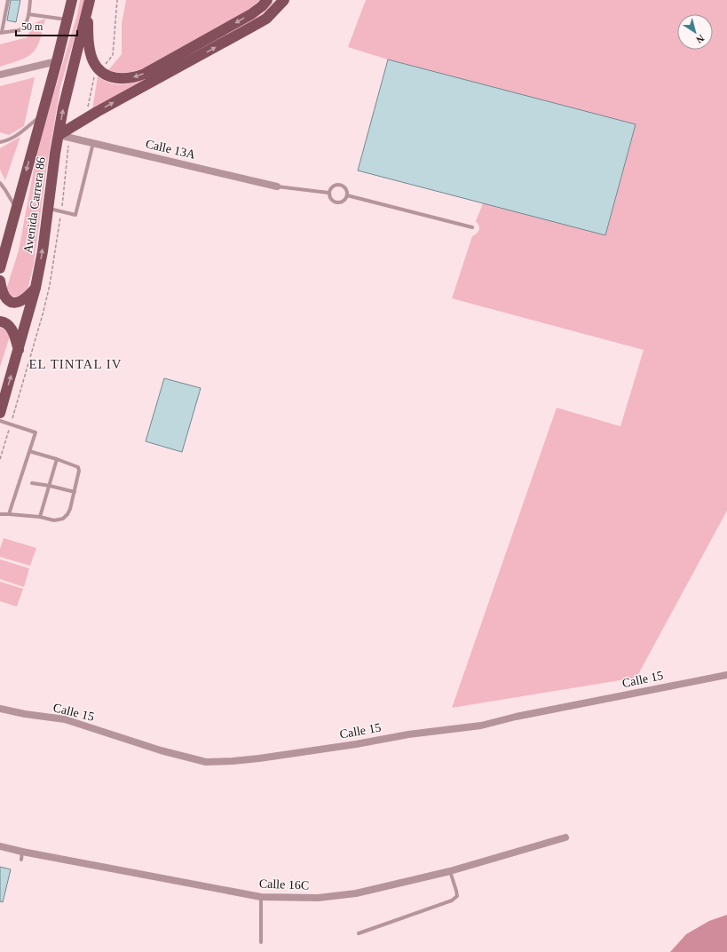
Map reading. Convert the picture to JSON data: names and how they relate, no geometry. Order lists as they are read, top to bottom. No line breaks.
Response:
{"streets":{"main road":["Avenida Carrera 86"],"street":["Calle 13A","Calle 15","Calle 16C"]},"crossings":[["Calle 13A","Avenida Carrera 86"]],"districts":["EL TINTAL IV"],"scale_bar":"50 m","north":"bottom right"}
